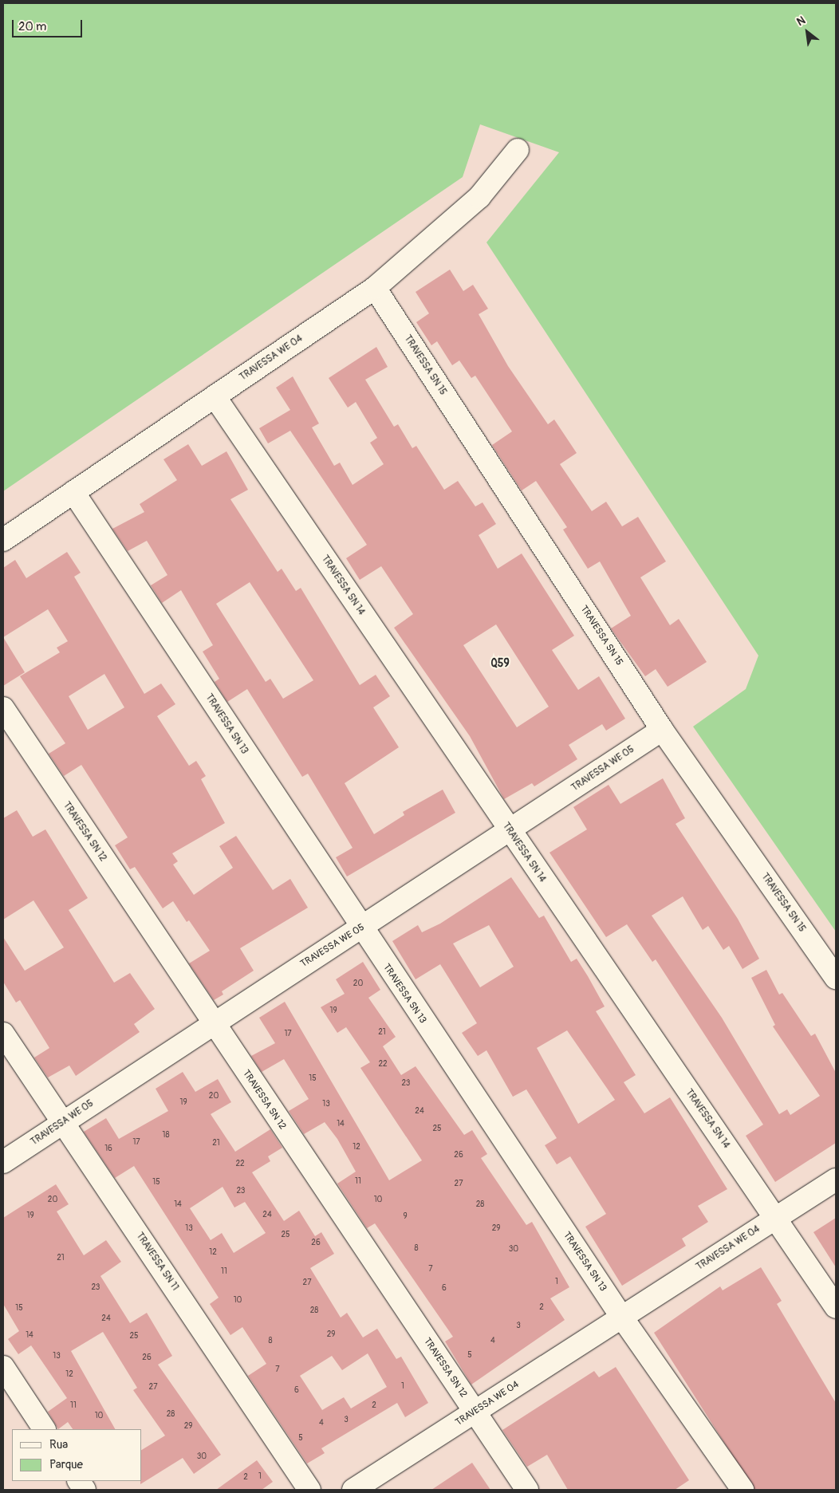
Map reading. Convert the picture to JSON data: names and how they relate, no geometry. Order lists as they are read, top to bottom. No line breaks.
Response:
{"streets":{"street":["TRAVESSA WE 04","TRAVESSA SN 15","TRAVESSA SN 14","TRAVESSA SN 13","TRAVESSA WE 05","TRAVESSA SN 12","TRAVESSA SN 11"]},"crossings":[["TRAVESSA WE 04","TRAVESSA SN 15"],["TRAVESSA WE 04","TRAVESSA SN 14"],["TRAVESSA WE 04","TRAVESSA SN 13"],["TRAVESSA WE 04","TRAVESSA SN 12"],["TRAVESSA SN 15","TRAVESSA WE 05"],["TRAVESSA SN 14","TRAVESSA WE 05"],["TRAVESSA SN 13","TRAVESSA WE 05"],["TRAVESSA WE 05","TRAVESSA SN 12"],["TRAVESSA WE 05","TRAVESSA SN 11"]],"districts":["Q59"],"house_numbers":["20","19","21","17","22","15","23","20","19","13","24","14","25","18","17","21","12","16","26","22","11","15","27","23","20","10","14","28","24","19","9","13","29","25","26","8","30","12","21","7","11","1","27","23","6","10","2","15","28","24","3","29","14","25","8","4","5","13","26","7","12","1","27","6","11","2","28","10","3","4","29","5","30","1","2"],"legend":["Rua","Parque"],"scale_bar":"20 m","north":"top left"}
